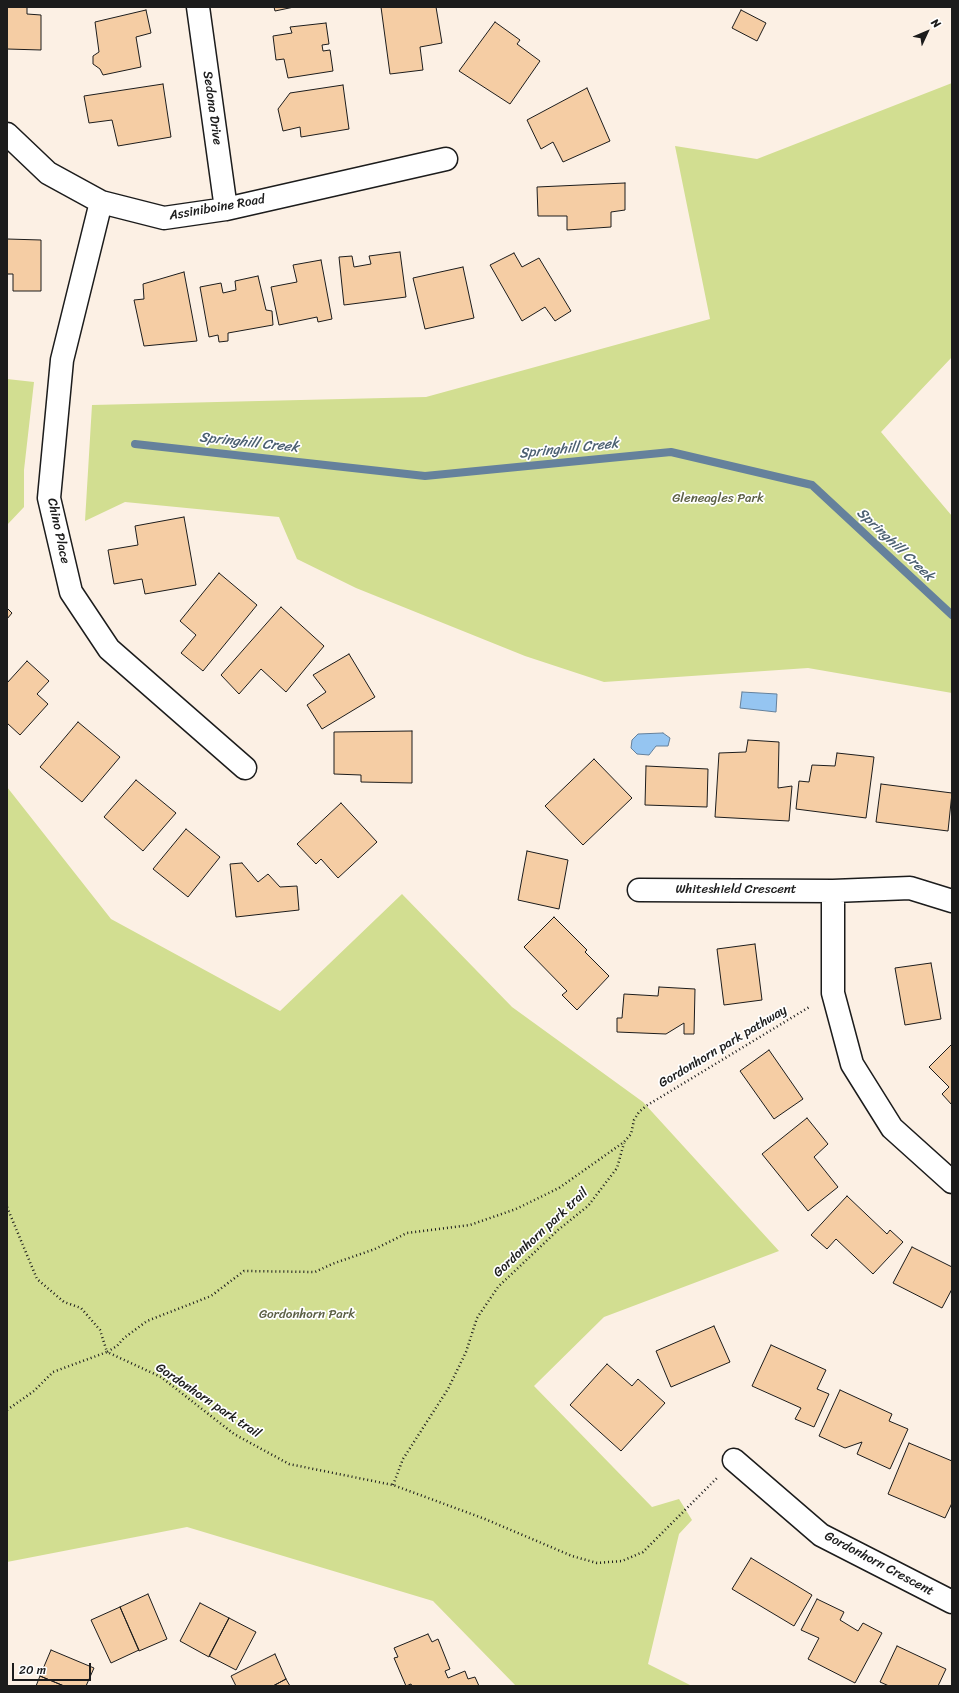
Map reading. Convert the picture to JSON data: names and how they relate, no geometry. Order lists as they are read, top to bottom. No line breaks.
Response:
{"streets":{"street":["Sedona Drive","Assiniboine Road","Chino Place","Whiteshield Crescent","Gordonhorn Crescent"],"path":["Gordonhorn park pathway","Gordonhorn park trail"]},"crossings":[["Sedona Drive","Assiniboine Road"],["Assiniboine Road","Chino Place"],["Gordonhorn park pathway","Gordonhorn park trail"],["Gordonhorn park trail","Gordonhorn Crescent"]],"water":["Springhill Creek"],"parks":["Gleneagles Park","Gordonhorn Park"],"scale_bar":"20 m","north":"top right"}
